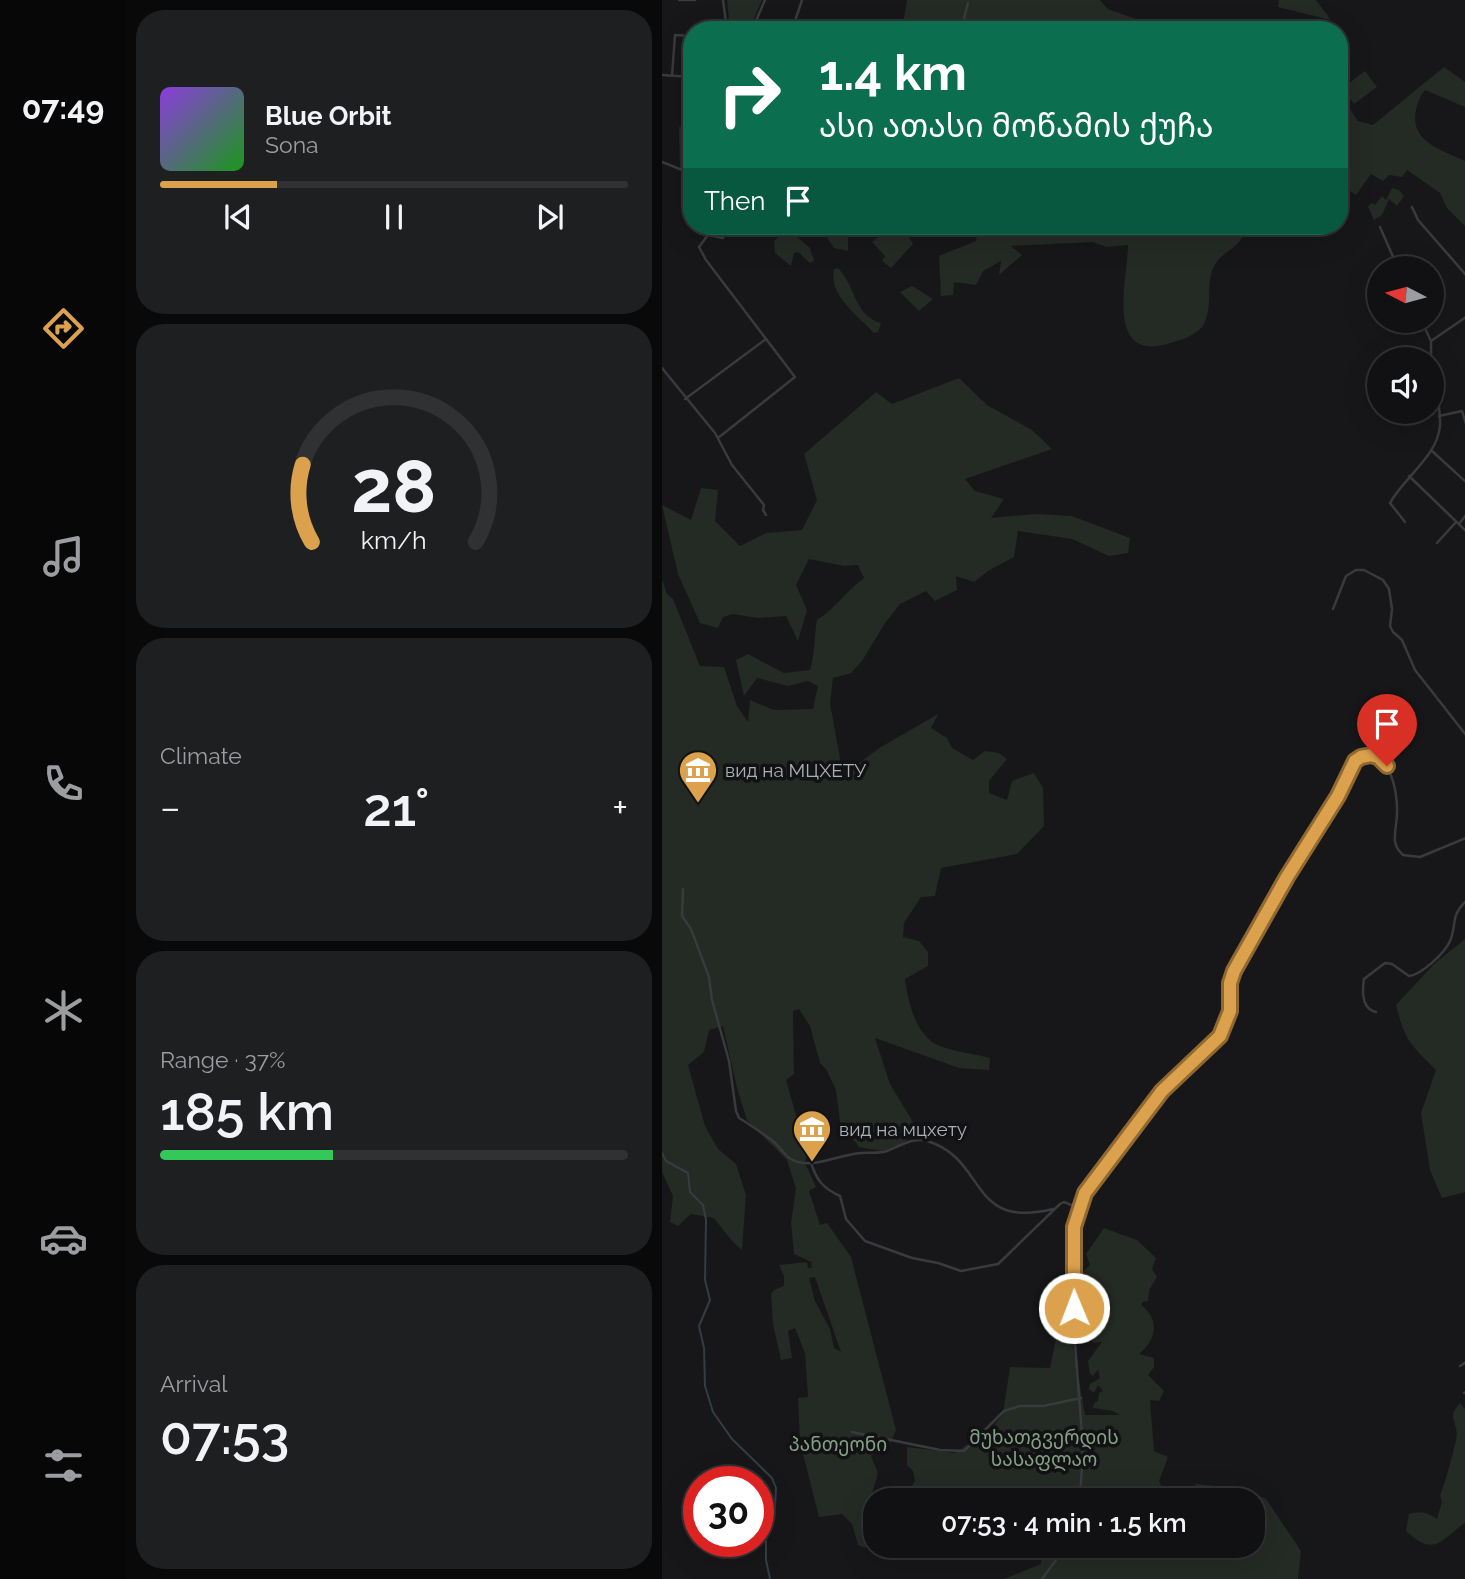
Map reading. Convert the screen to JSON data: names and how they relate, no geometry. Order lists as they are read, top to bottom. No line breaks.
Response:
{"parks":["მუხათგვერდის სასაფლაო","პანთეონი"],"places":{"museum":["вид на МЦХЕТУ","вид на мцхету"]},"north":"left","page":{"tabs":"07:49","turn":["1.4 km","ასი ათასი მოწამის ქუჩა"],"song":["Blue Orbit","Sona"],"then":"Then","tile":["Climate",["Range · 37%","185 km"],["Arrival","07:53"]],"heat":["−","21°","+"],"limit":"30","trip":"07:53 · 4 min · 1.5 km","gauge":["28","km/h"]}}
